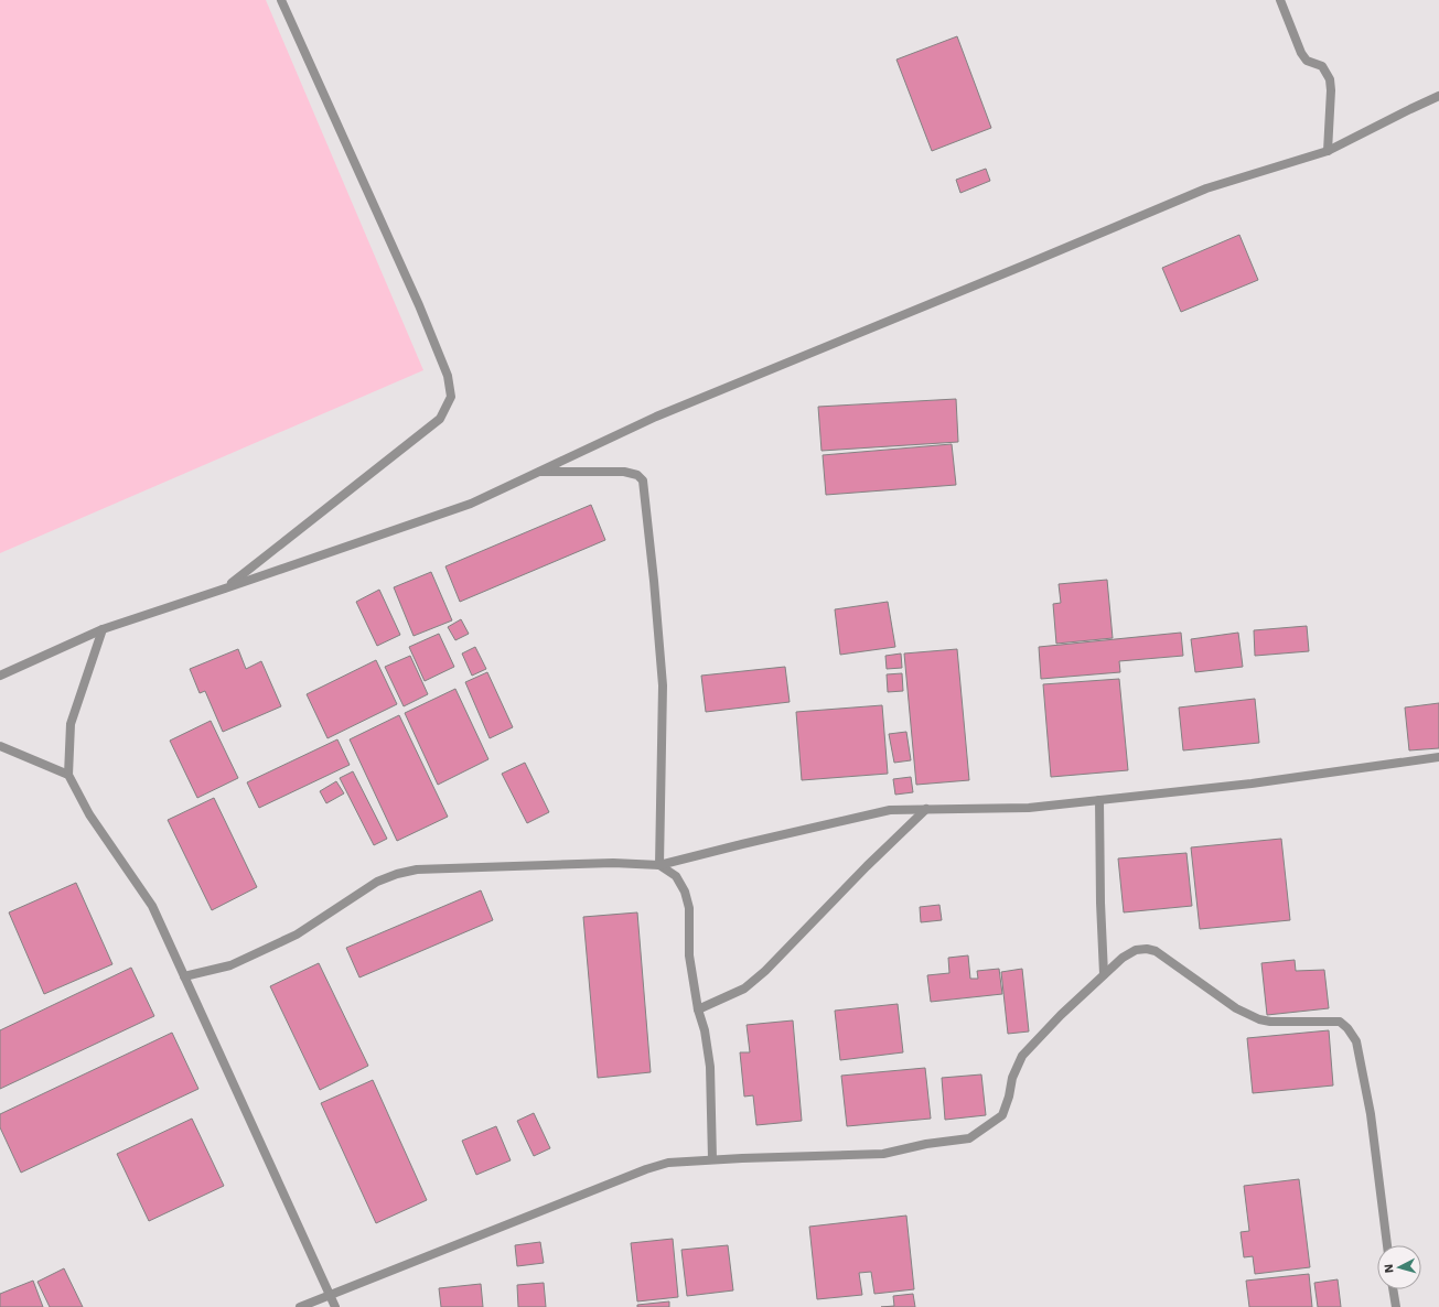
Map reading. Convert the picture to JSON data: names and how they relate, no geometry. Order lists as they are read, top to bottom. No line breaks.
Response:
{"north":"left"}
